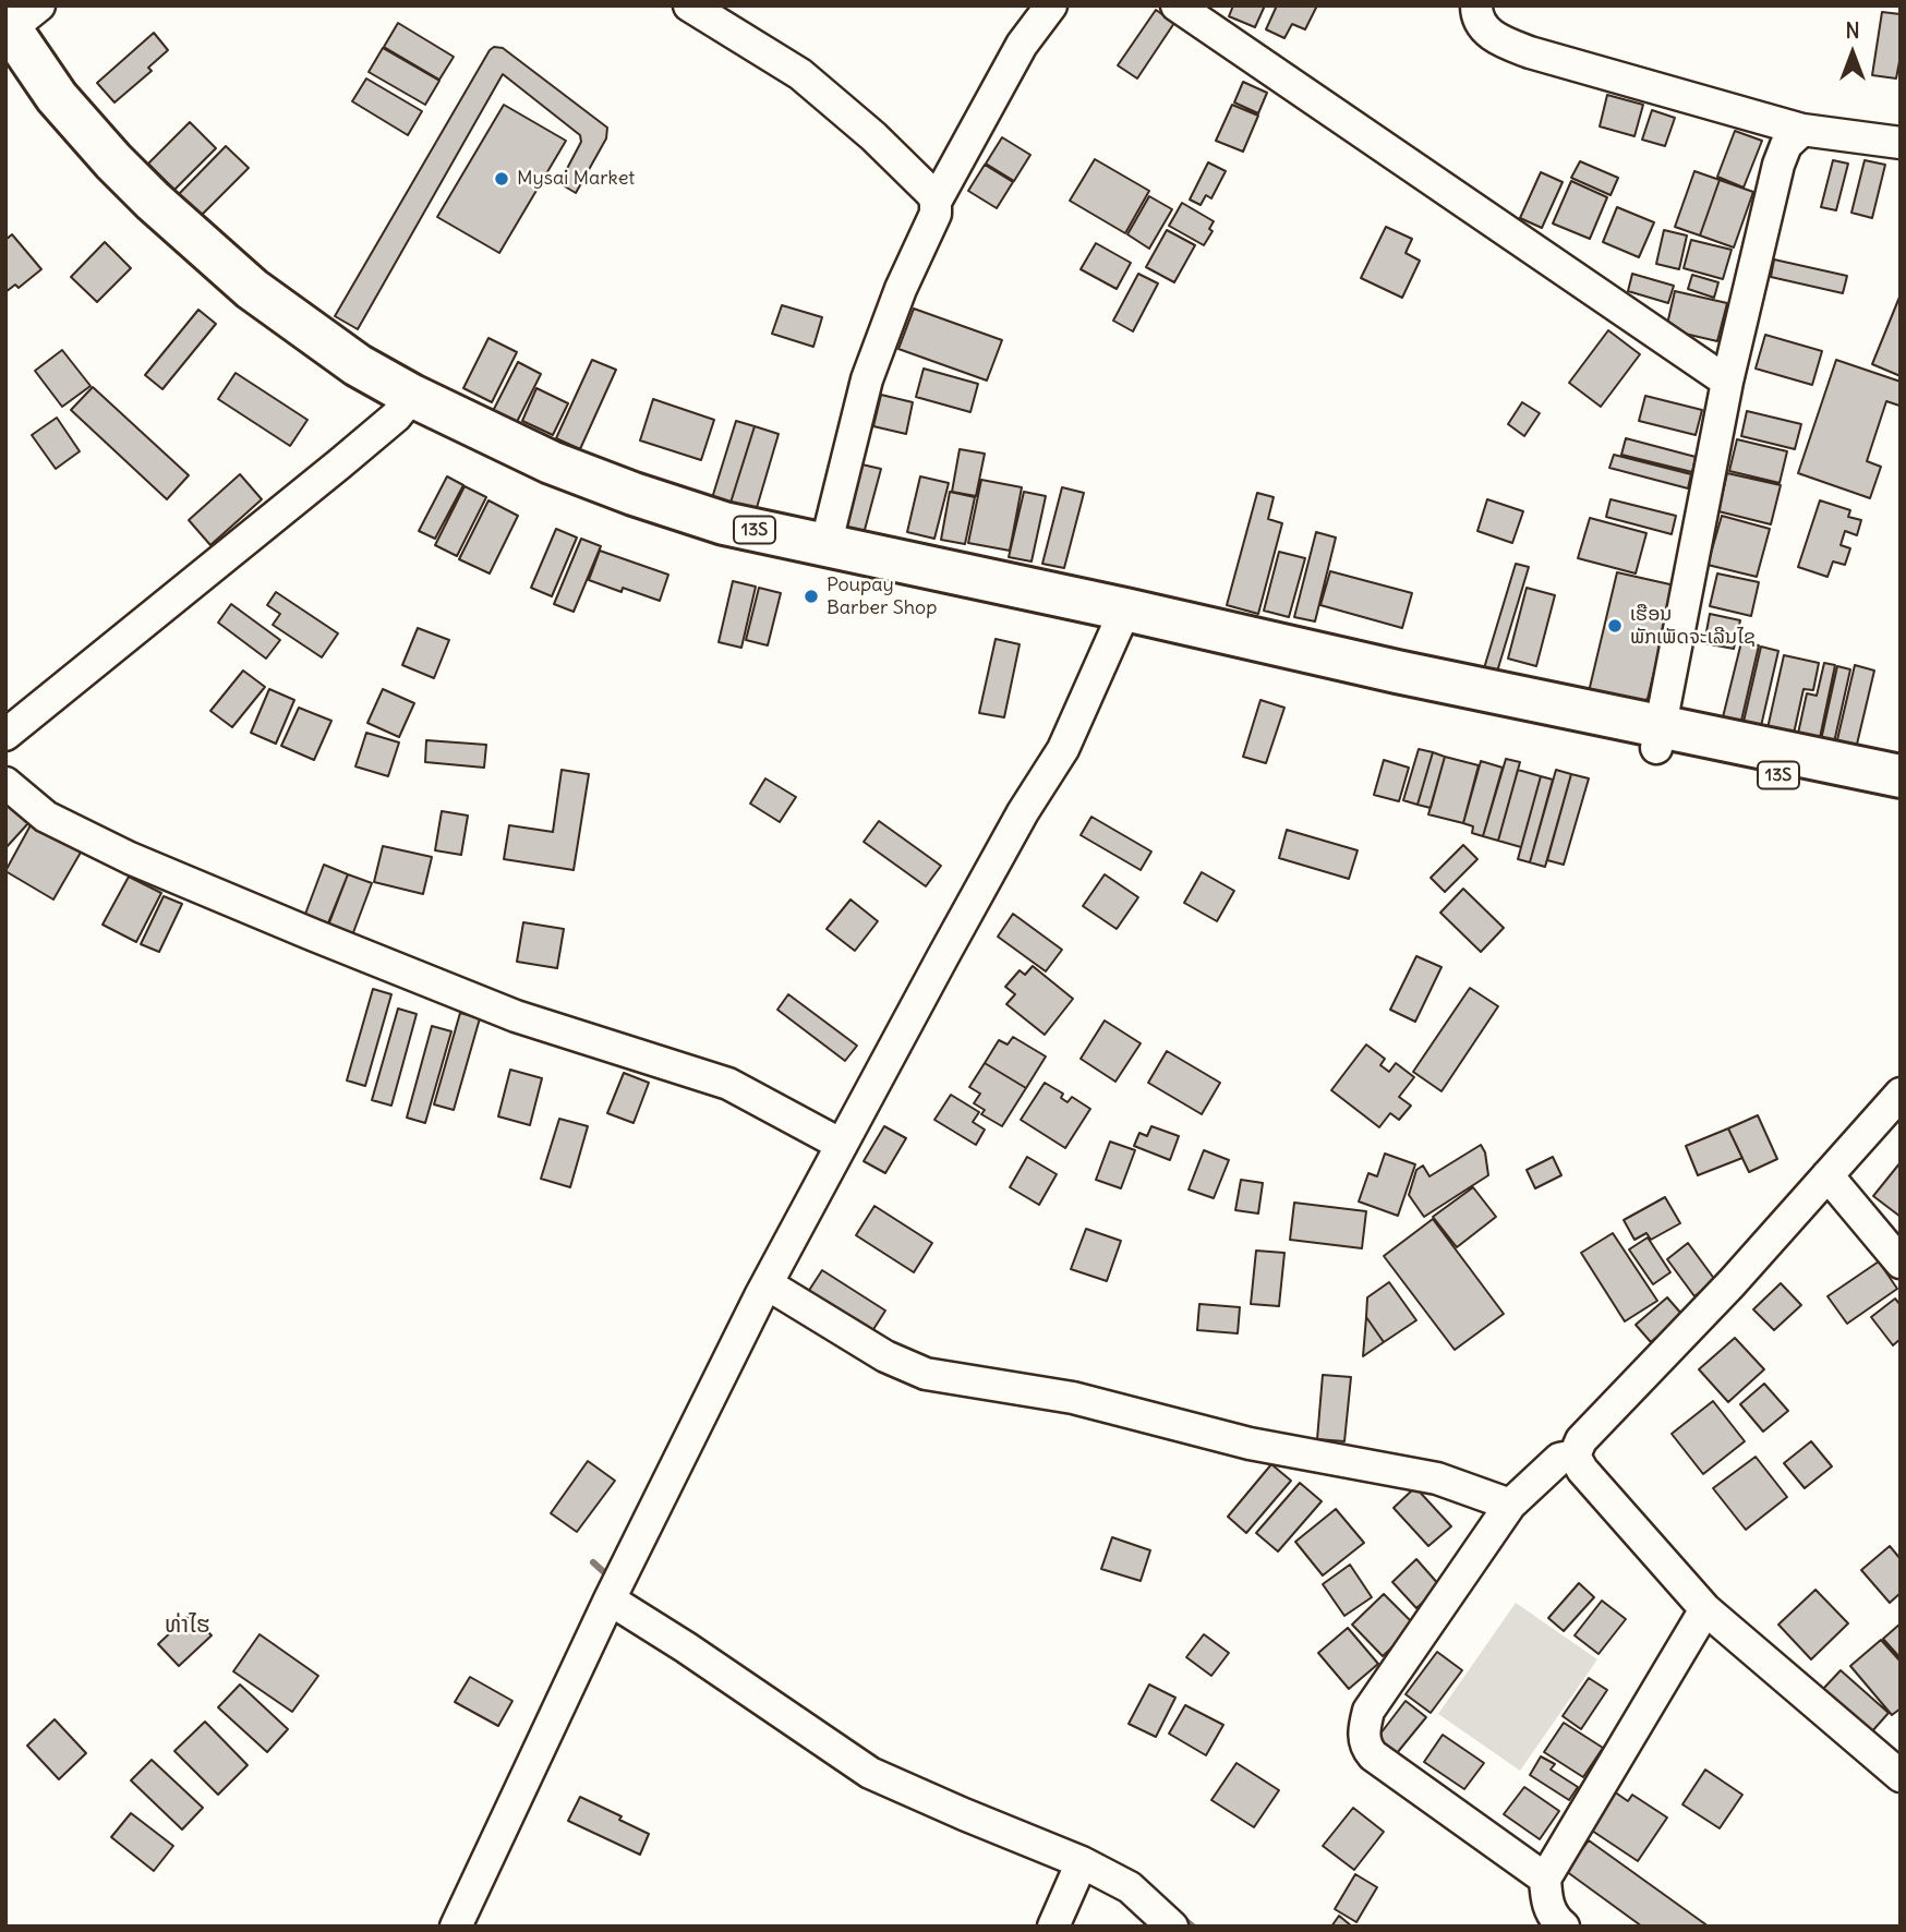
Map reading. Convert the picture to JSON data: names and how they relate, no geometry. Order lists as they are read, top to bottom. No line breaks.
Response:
{"streets":{"highway":["13S"]},"districts":["ທ່າໄຮ"],"places":["Mysai Market","Poupay Barber Shop","ເຮືອນ ພັກເພັດຈະເລີນໄຊ"],"north":"top"}
